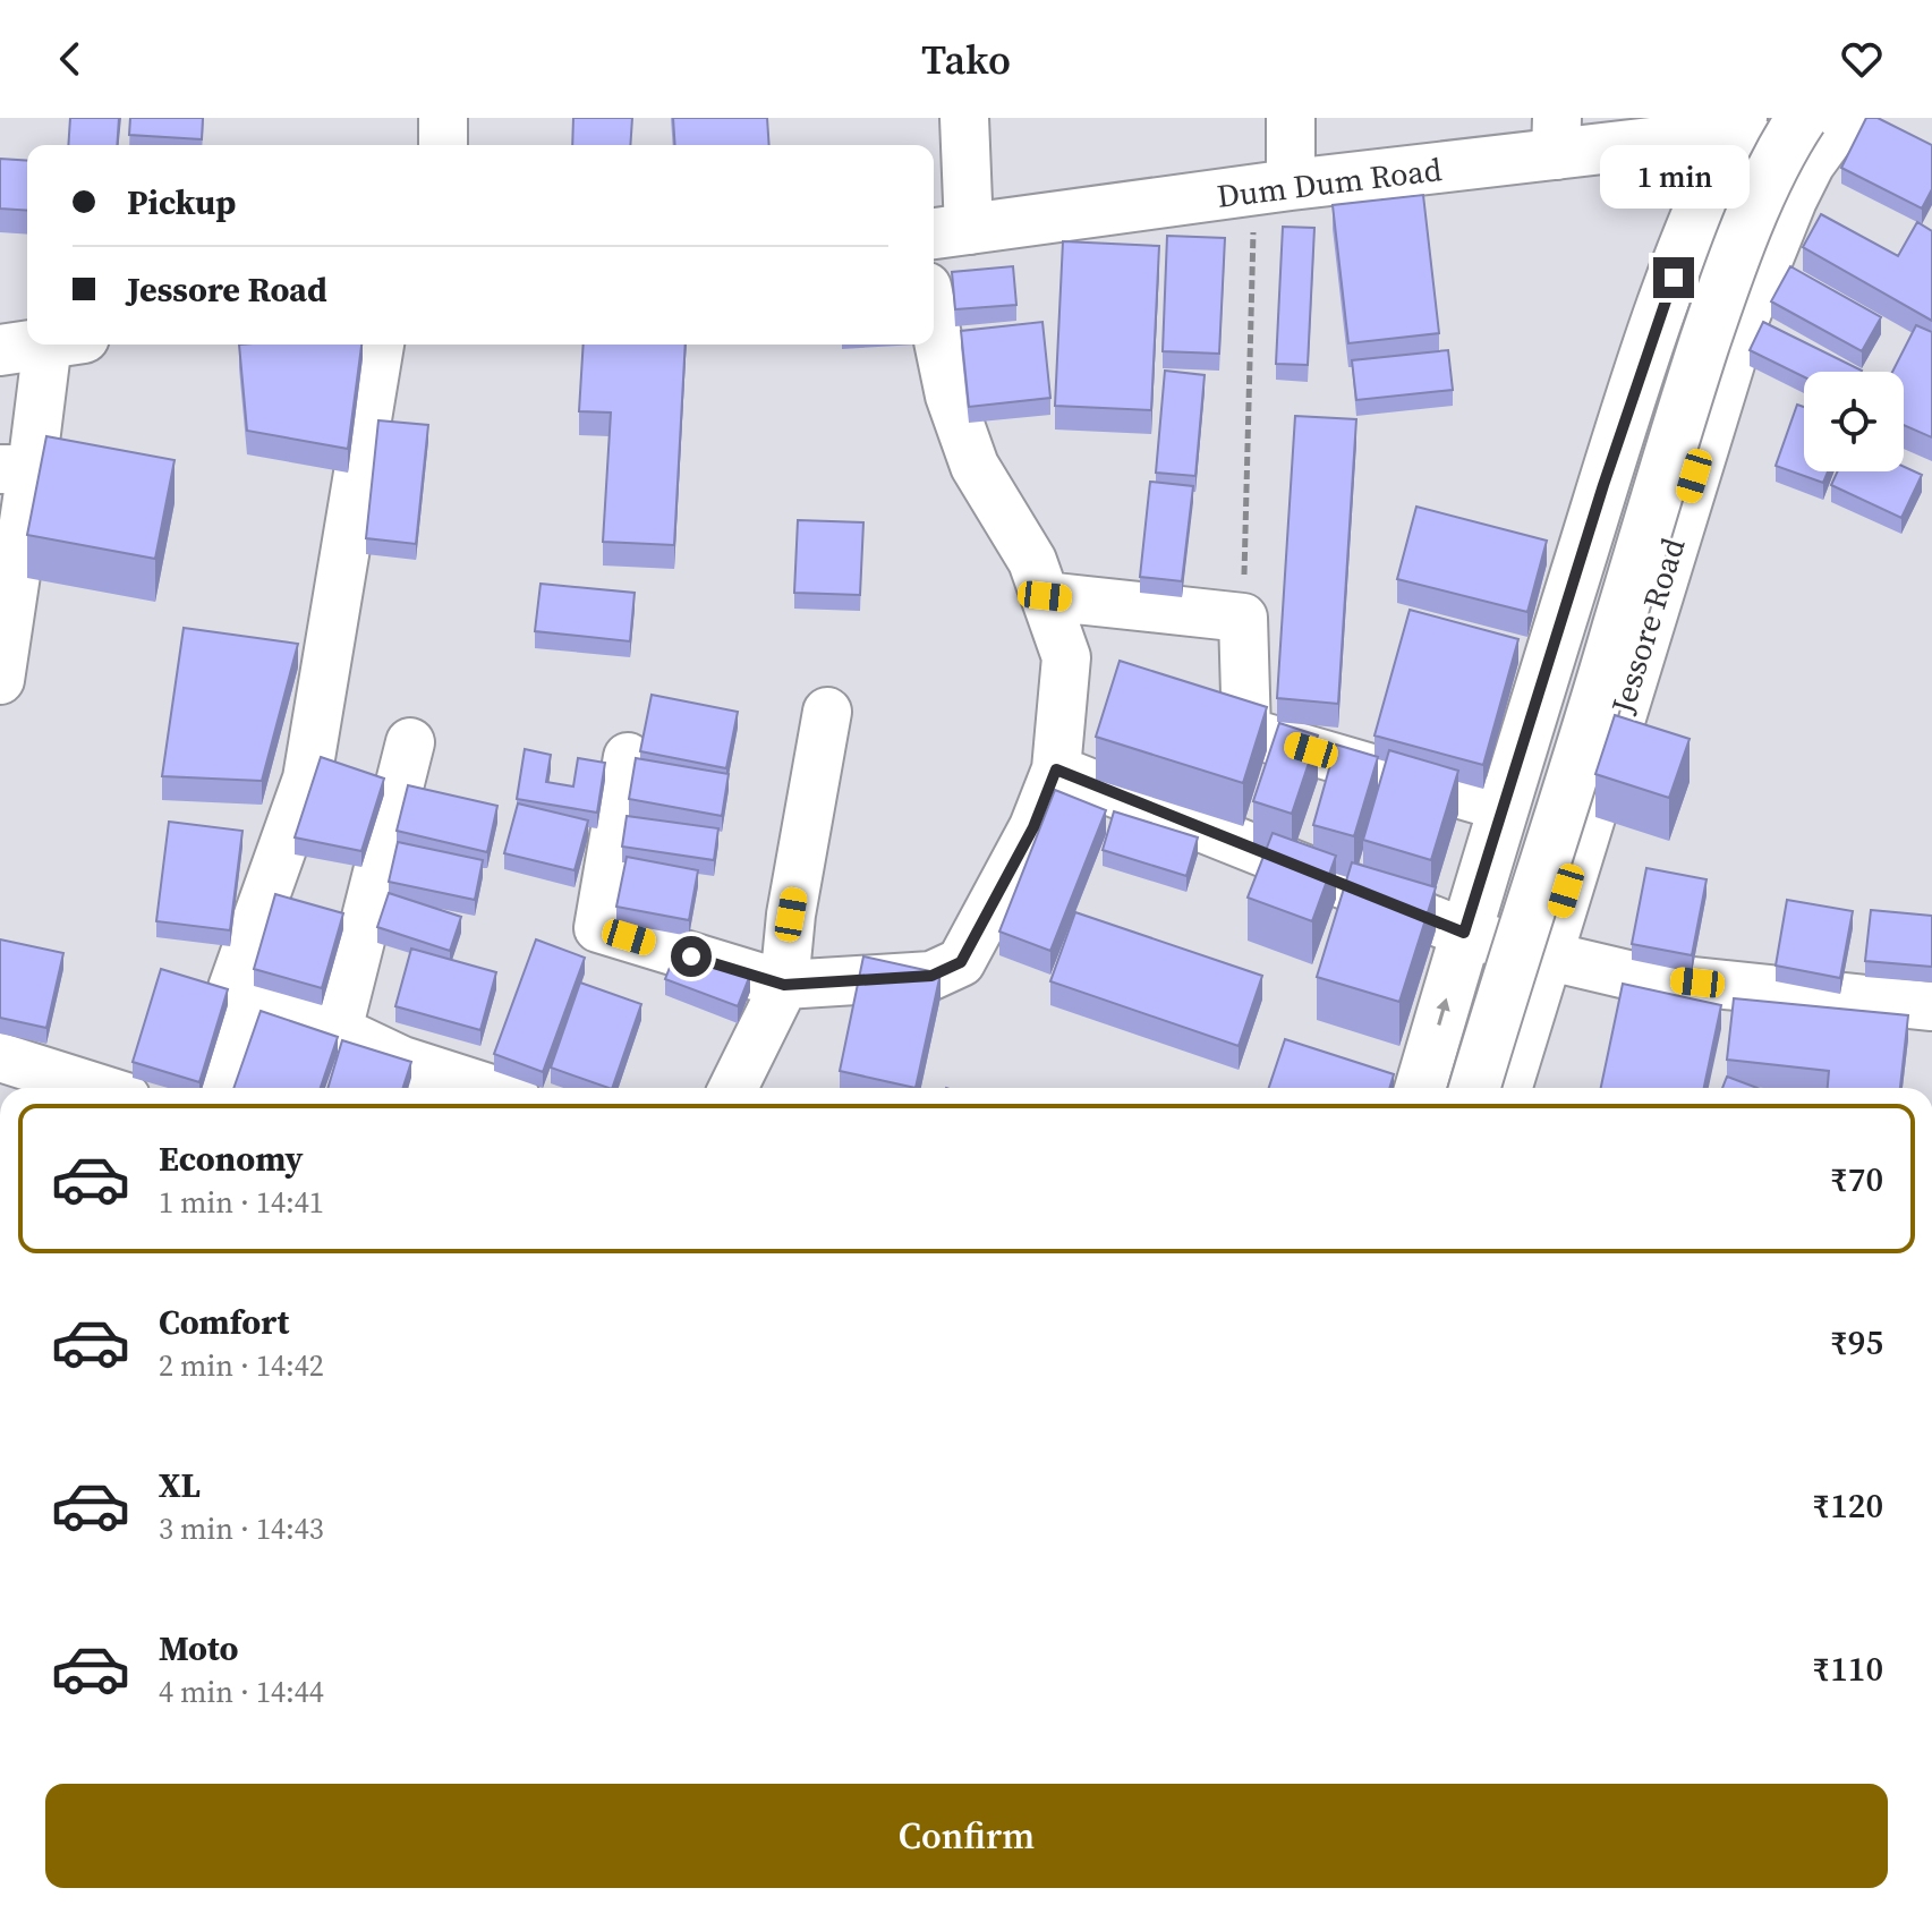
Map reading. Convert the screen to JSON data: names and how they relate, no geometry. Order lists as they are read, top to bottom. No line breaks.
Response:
{"streets":{"main road":["Dum Dum Road","Jessore Road"]},"page":{"header":"Tako","bubble":"1 min","banner":["Pickup","Jessore Road"],"list":[{"name":"Economy","note":"1 min · 14:41","value":"₹70"},{"name":"Comfort","note":"2 min · 14:42","value":"₹95"},{"name":"XL","note":"3 min · 14:43","value":"₹120"},{"name":"Moto","note":"4 min · 14:44","value":"₹110"}],"buttons":"Confirm"}}
